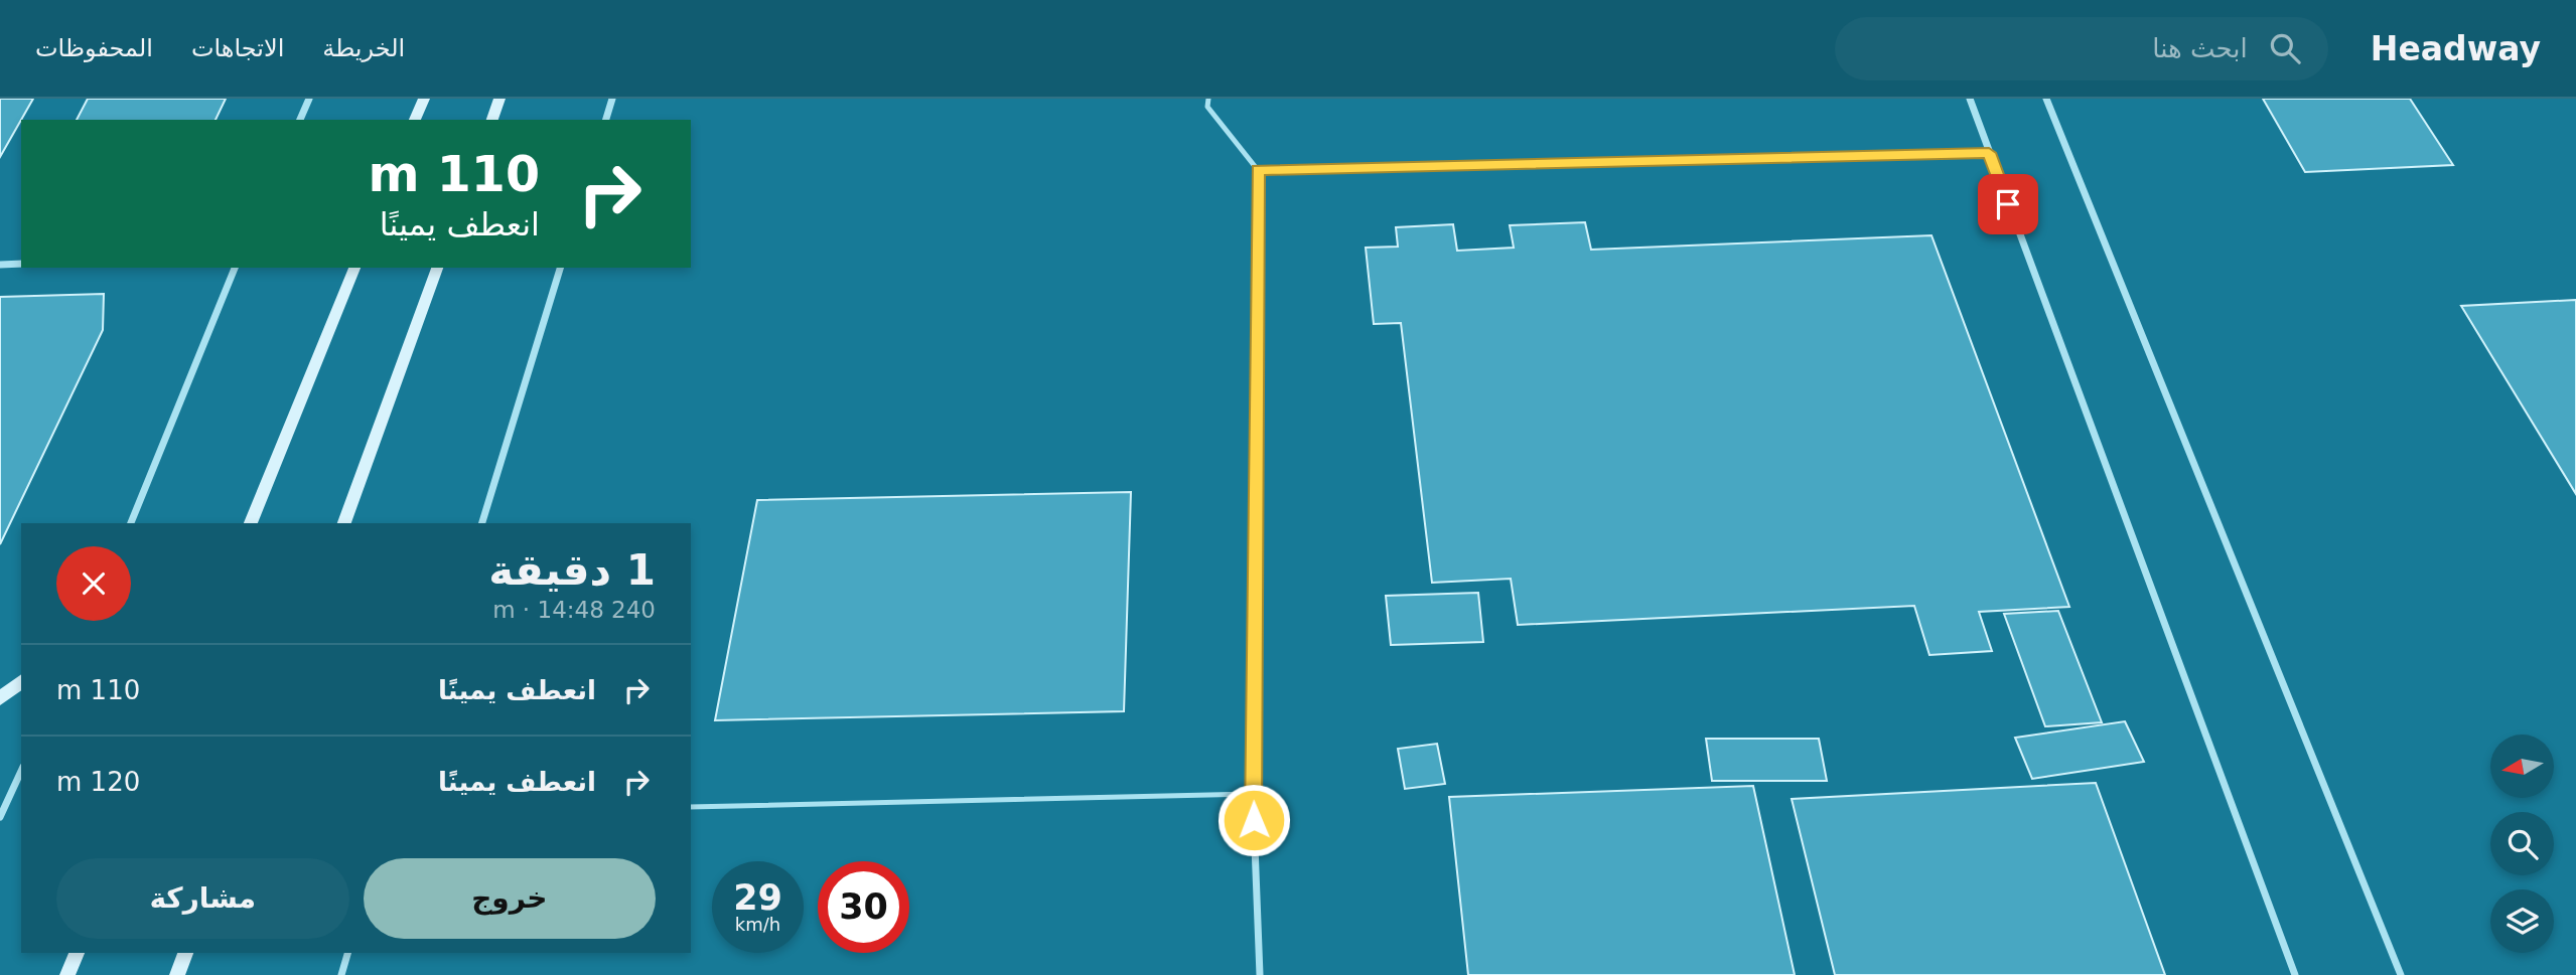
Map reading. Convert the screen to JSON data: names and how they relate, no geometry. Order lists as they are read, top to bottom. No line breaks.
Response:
{"north":"left","page":{"header":"Headway","search":"ابحث هنا","nav":["الخريطة","الاتجاهات","المحفوظات"],"turn":["110 m","انعطف يمينًا"],"heading":["1 دقيقة","240 m · 14:48"],"list":[{"name":"انعطف يمينًا","value":"110 m"},{"name":"انعطف يمينًا","value":"120 m"}],"buttons":["خروج","مشاركة"],"speed":"29 km/h","limit":"30"}}
